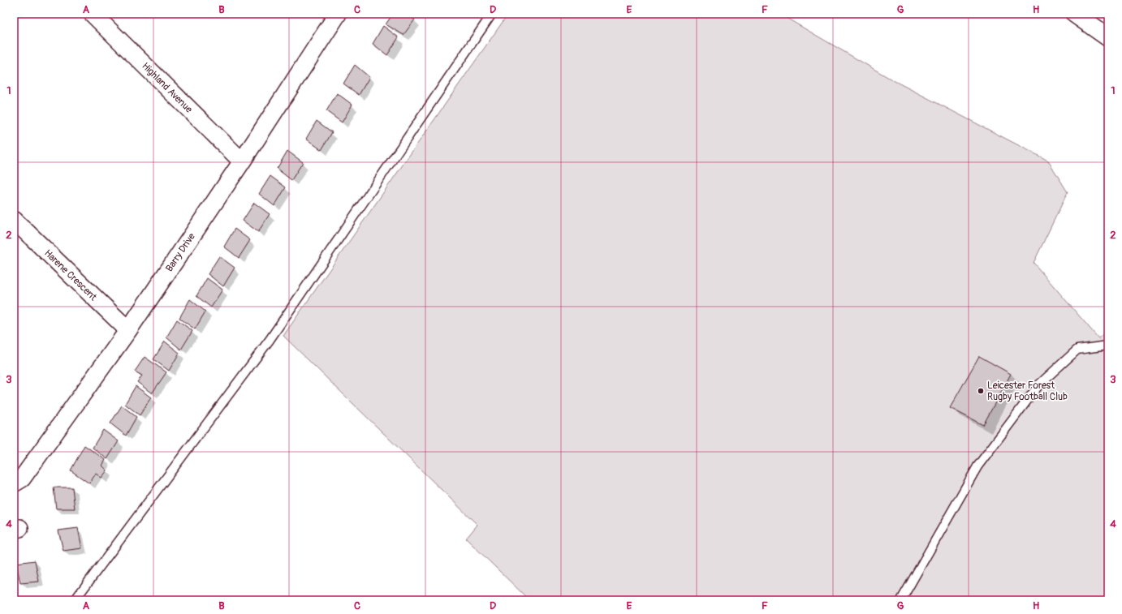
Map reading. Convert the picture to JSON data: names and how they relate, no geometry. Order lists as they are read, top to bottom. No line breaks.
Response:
{"streets":{"street":["Highland Avenue","Barry Drive","Harene Crescent"]},"crossings":[["Highland Avenue","Barry Drive"],["Barry Drive","Harene Crescent"]],"places":["Leicester Forest Rugby Football Club"],"grid":{"columns":["A","B","C","D","E","F","G","H"],"rows":["1","2","3","4"]}}
